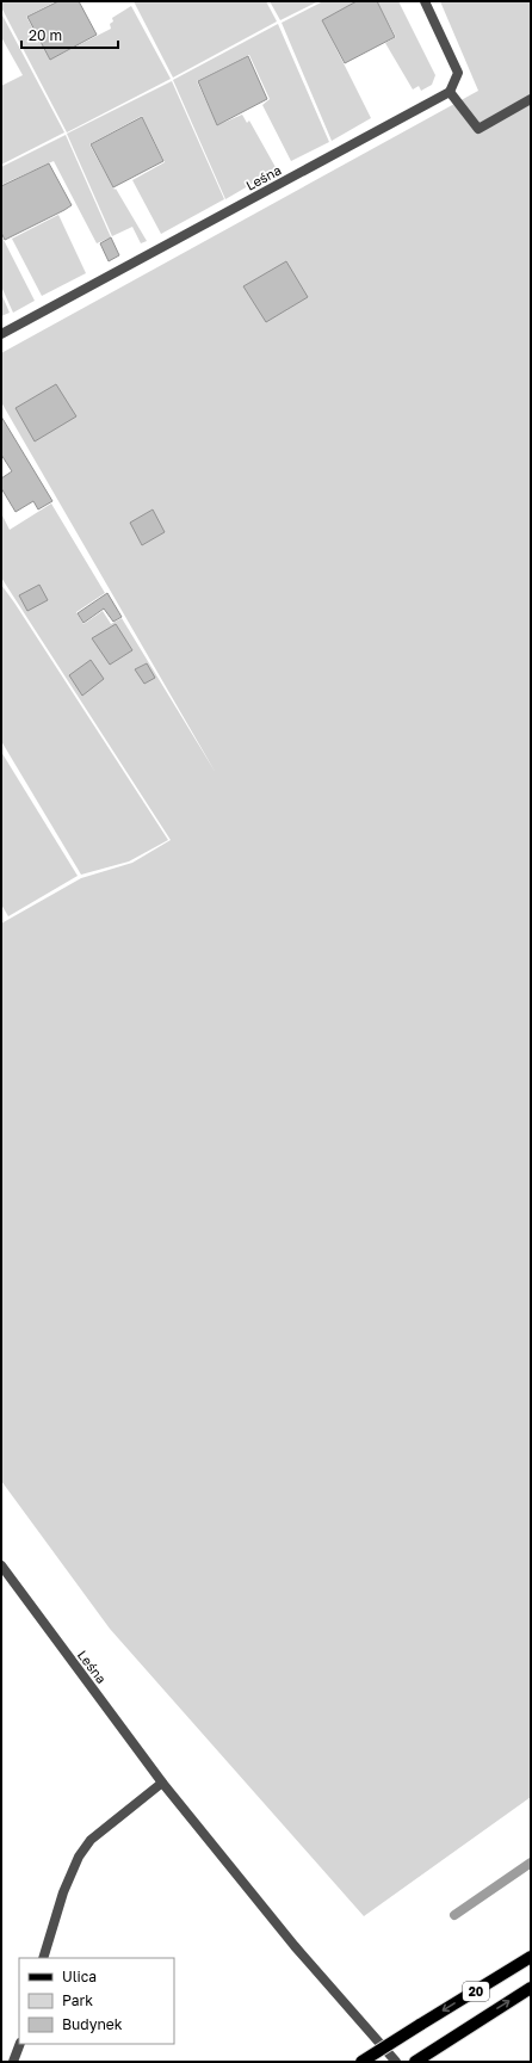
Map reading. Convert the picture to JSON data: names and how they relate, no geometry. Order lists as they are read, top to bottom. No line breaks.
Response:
{"streets":{"main road":["20"],"street":["Leśna"]},"legend":["Ulica","Park","Budynek"],"scale_bar":"20 m"}
